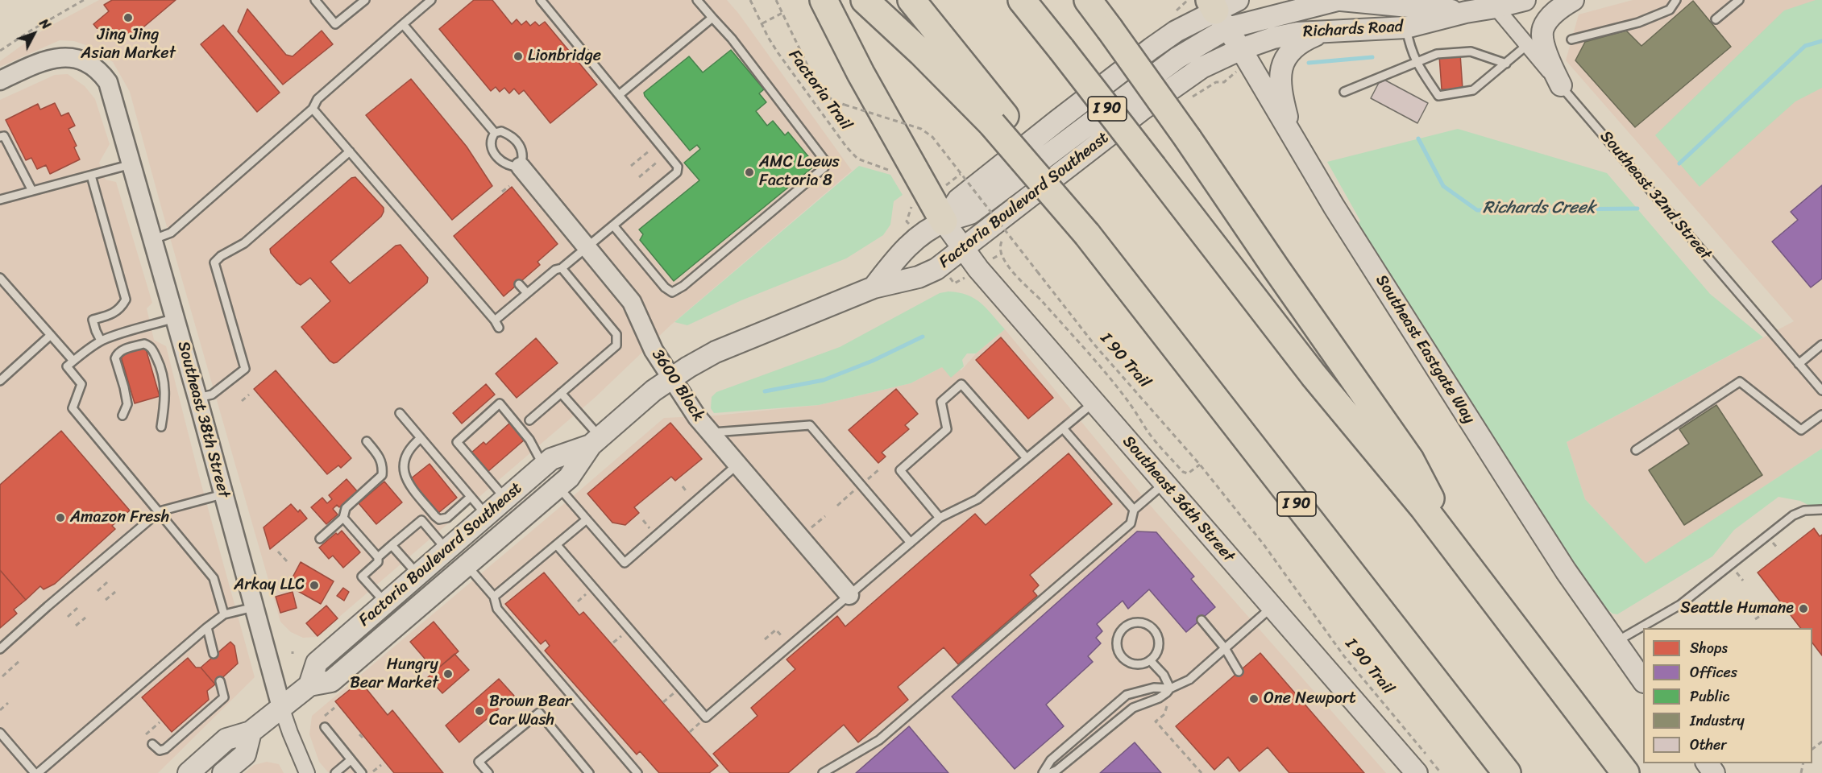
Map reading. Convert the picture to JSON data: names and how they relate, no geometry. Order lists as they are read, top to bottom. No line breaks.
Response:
{"streets":{"highway":["I 90"],"main road":["Richards Road","Factoria Boulevard Southeast","Southeast Eastgate Way","Southeast 36th Street"],"street":["Southeast 32nd Street","3600 Block","Southeast 38th Street"],"path":["Factoria Trail","I 90 Trail"]},"crossings":[["Richards Road","Southeast 32nd Street"],["Richards Road","Factoria Boulevard Southeast"],["Richards Road","Southeast Eastgate Way"],["Factoria Boulevard Southeast","Southeast Eastgate Way"],["Factoria Boulevard Southeast","3600 Block"],["Factoria Boulevard Southeast","Southeast 38th Street"],["Factoria Boulevard Southeast","Southeast 36th Street"]],"water":["Richards Creek"],"places":["Jing Jing Asian Market","Lionbridge","AMC Loews Factoria 8","Amazon Fresh","Arkay LLC","Seattle Humane","Hungry Bear Market","One Newport","Brown Bear Car Wash"],"legend":["Shops","Offices","Public","Industry","Other"],"north":"top right"}
